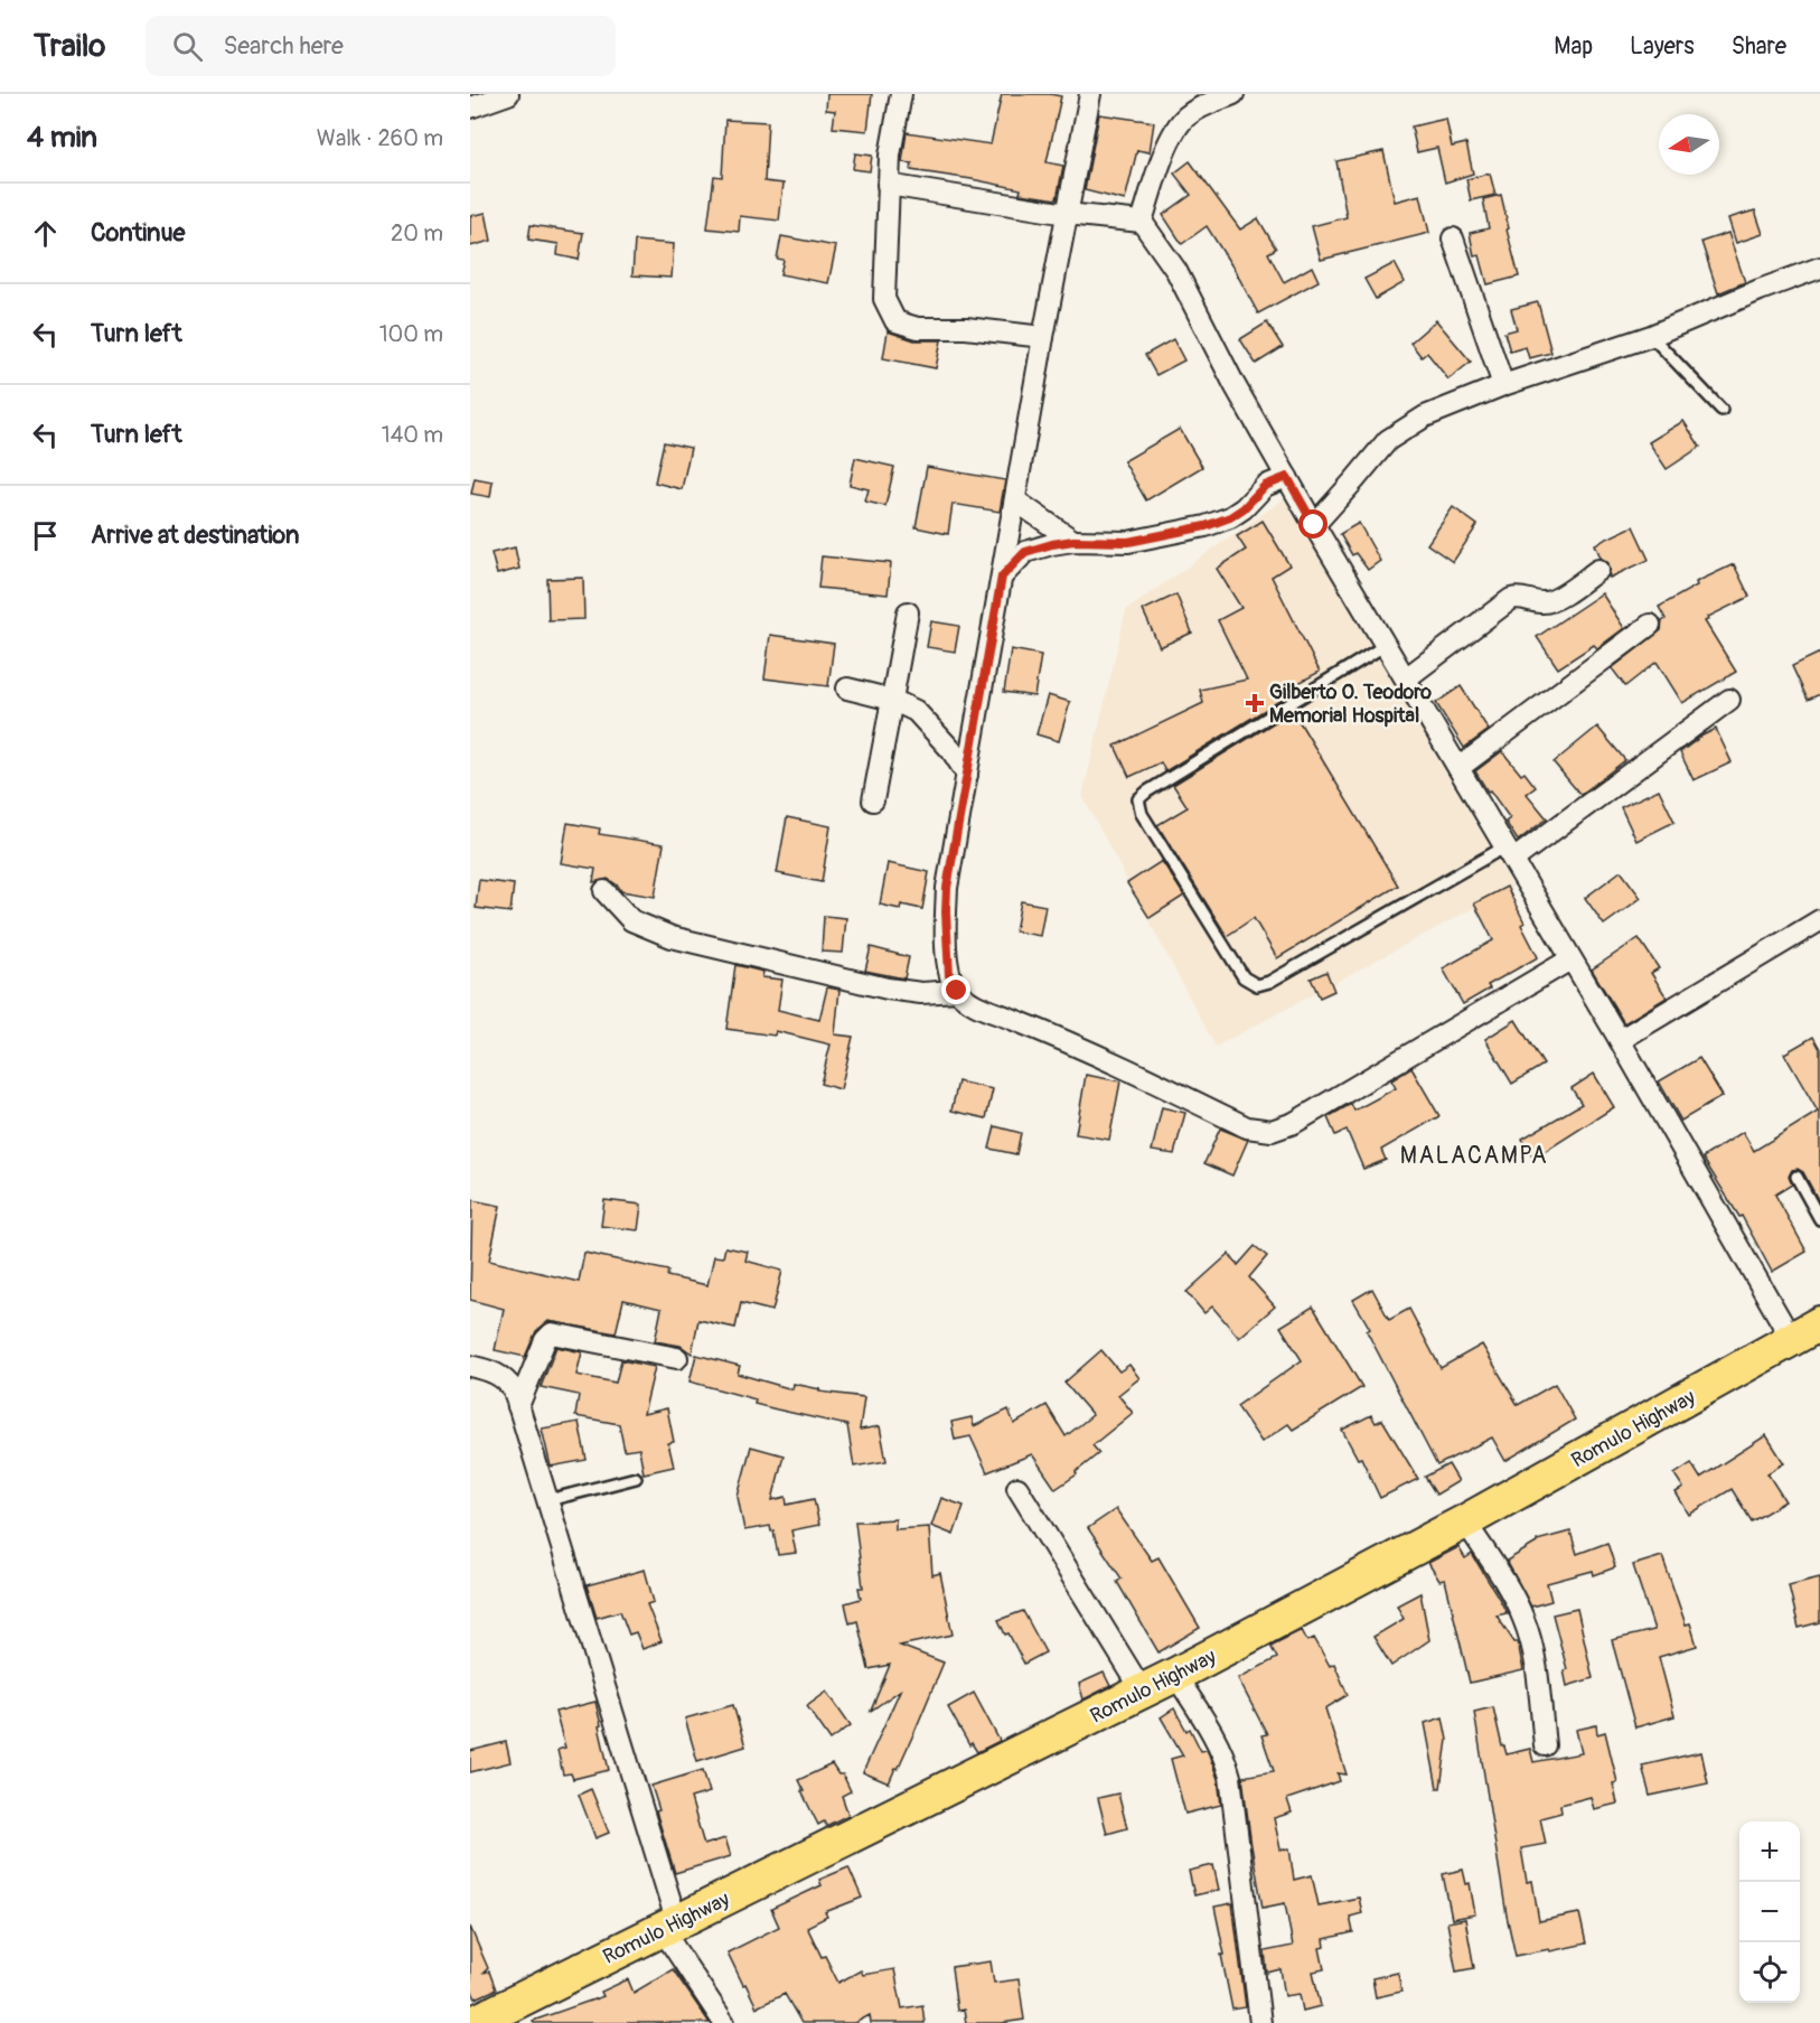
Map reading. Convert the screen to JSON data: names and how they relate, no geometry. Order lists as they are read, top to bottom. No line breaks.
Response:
{"streets":{"highway":["Romulo Highway"]},"districts":["MALACAMPA"],"places":{"health":["Gilberto O. Teodoro Memorial Hospital"]},"north":"left","page":{"header":"Trailo","search":"Search here","nav":["Map","Layers","Share"],"heading":["4 min","Walk · 260 m"],"list":[["Continue","20 m"],["Turn left","100 m"],["Turn left","140 m"],"Arrive at destination"],"map_buttons":["+","−"]}}
